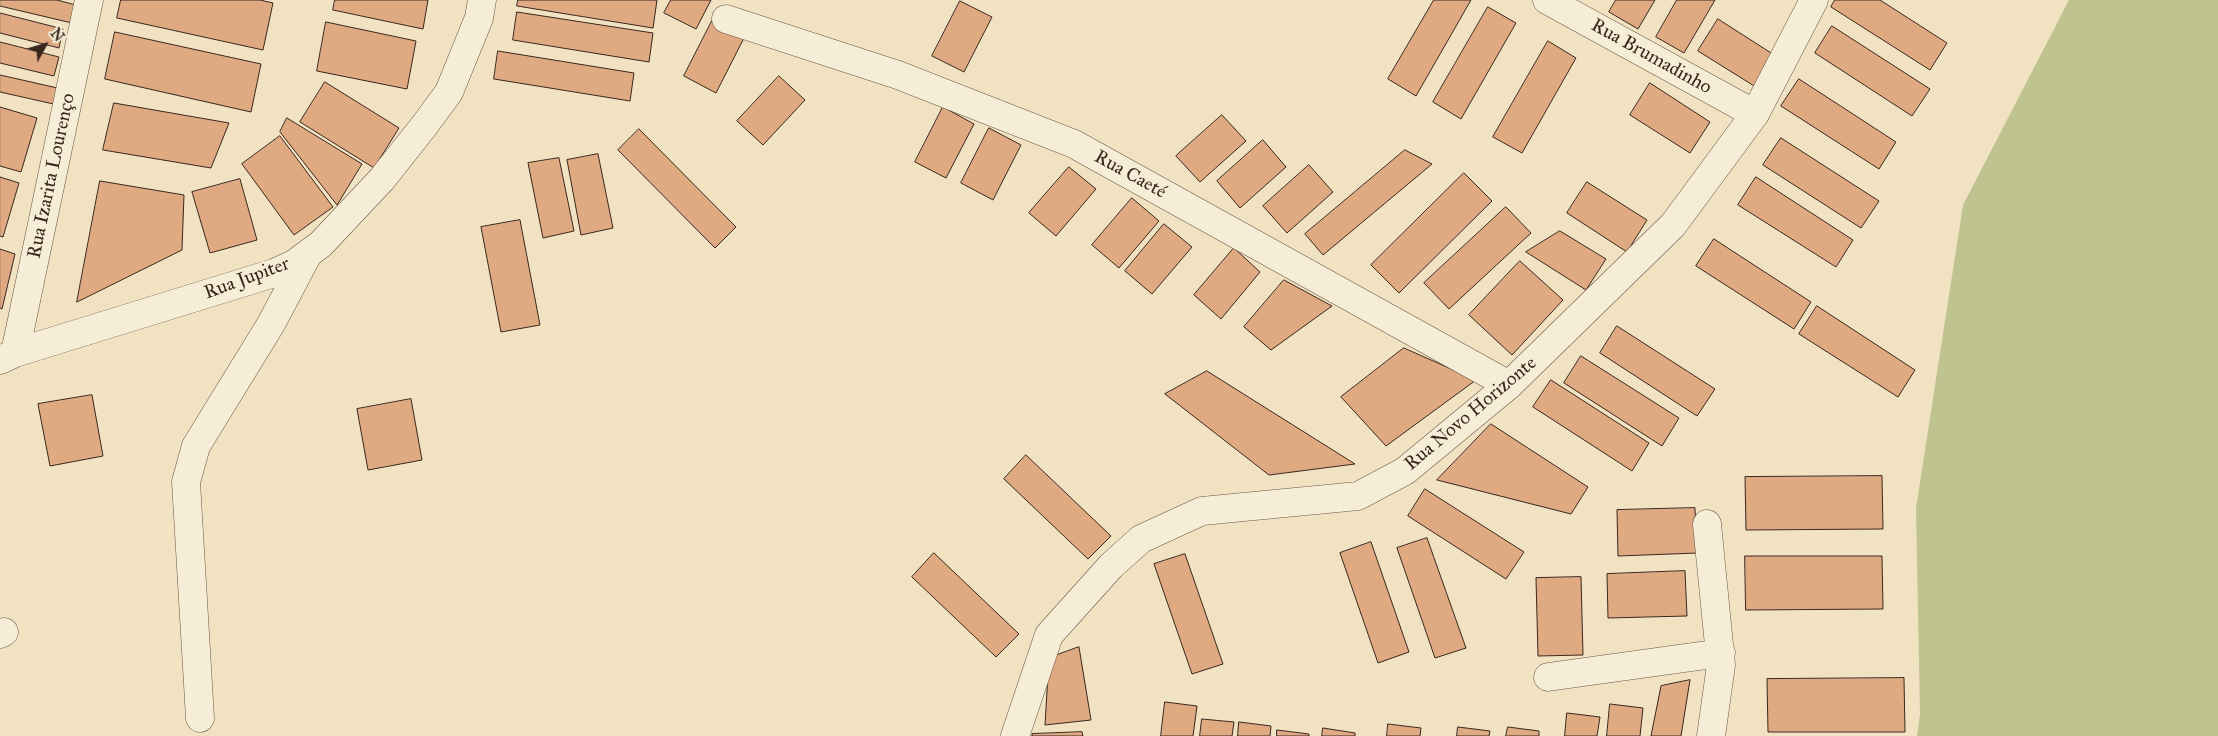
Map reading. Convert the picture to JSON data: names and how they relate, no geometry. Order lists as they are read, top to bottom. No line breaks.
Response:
{"streets":{"street":["Rua Brumadinho","Rua Caeté","Rua Izarita Lourenço","Rua Jupiter","Rua Novo Horizonte"]},"crossings":[["Rua Brumadinho","Rua Novo Horizonte"],["Rua Caeté","Rua Novo Horizonte"],["Rua Izarita Lourenço","Rua Jupiter"]],"north":"top right"}
